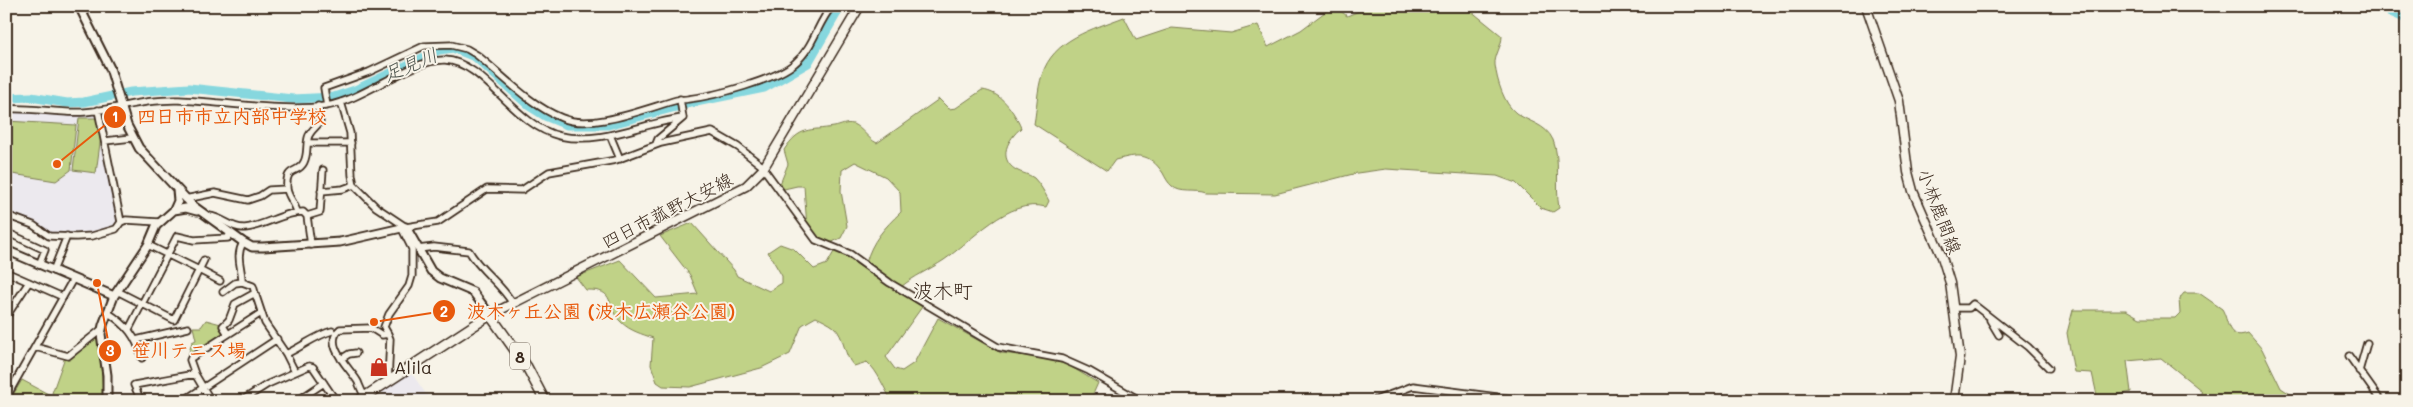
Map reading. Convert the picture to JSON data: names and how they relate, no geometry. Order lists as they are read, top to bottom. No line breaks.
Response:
{"streets":{"main road":["四日市菰野大安線","小林鹿間線","8"]},"crossings":[["四日市菰野大安線","8"]],"districts":["波木町"],"water":["足見川"],"places":{"other":["四日市市立内部中学校","笹川テニス場","波木ヶ丘公園 (波木広瀬谷公園)"],"shop":["Alila"]}}
